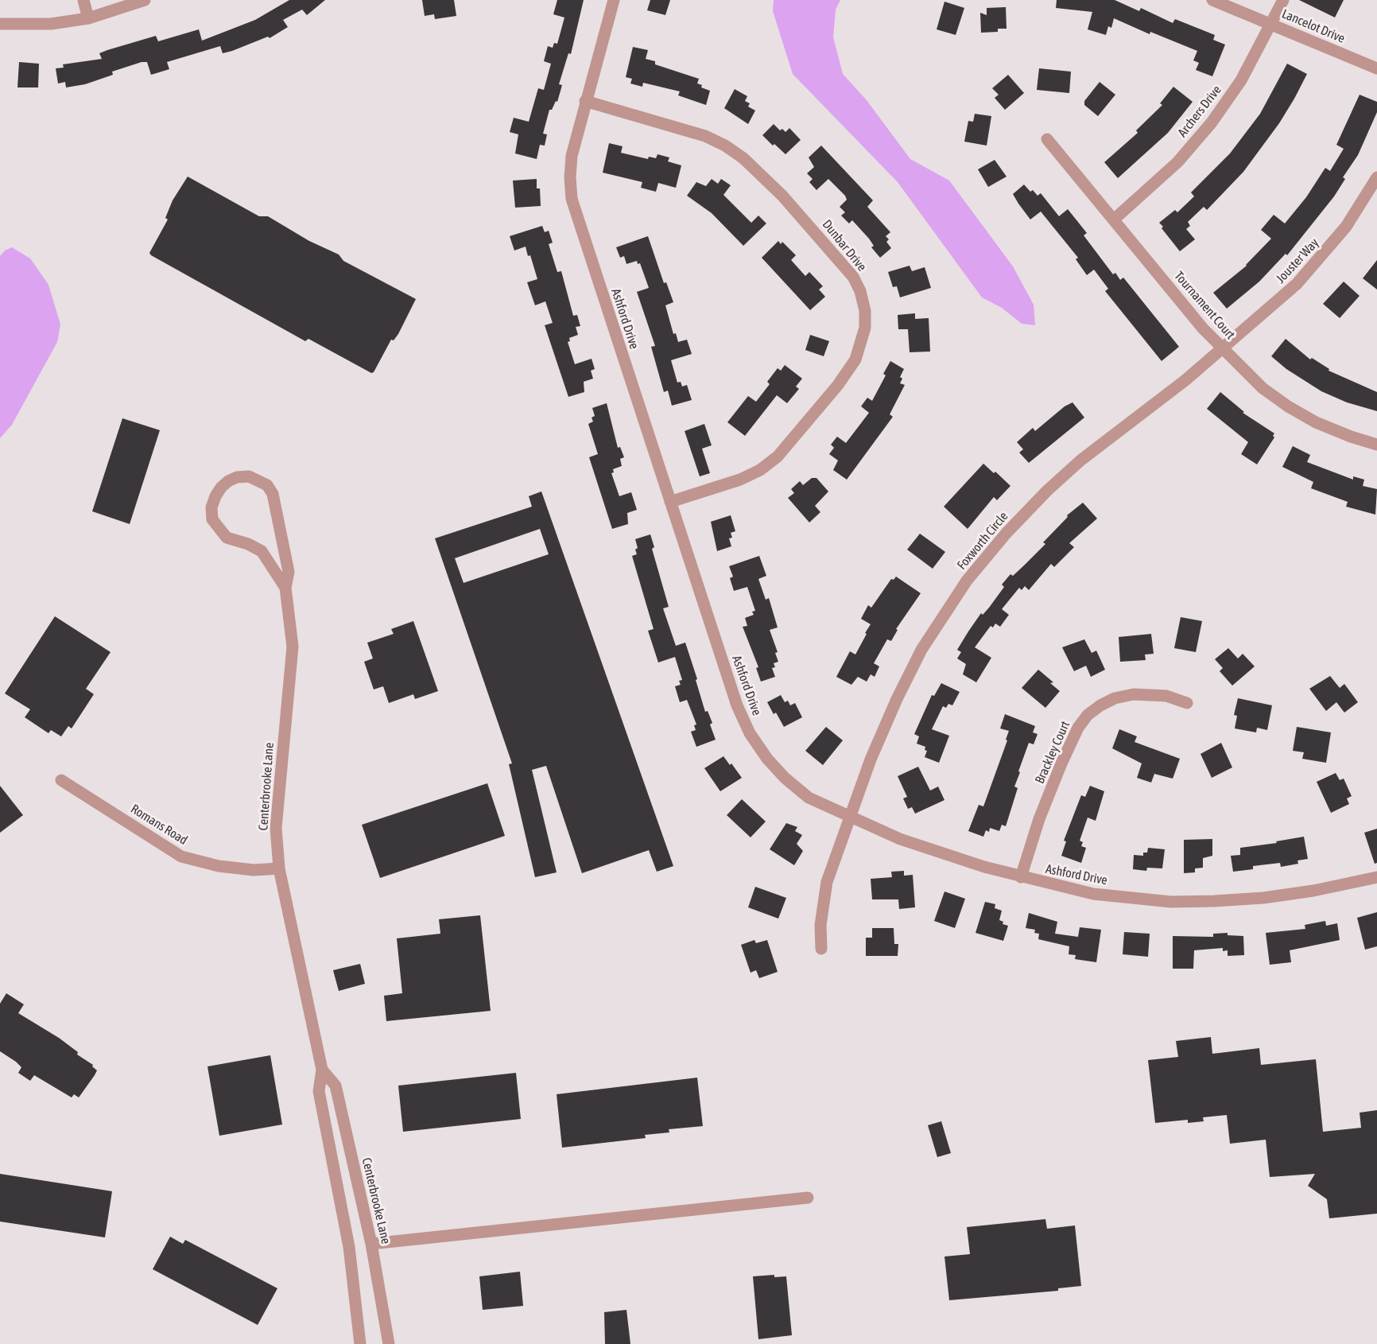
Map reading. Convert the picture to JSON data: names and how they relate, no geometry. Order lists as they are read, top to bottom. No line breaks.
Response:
{"streets":{"street":["Lancelot Drive","Archers Drive","Dunbar Drive","Jouster Way","Tournament Court","Ashford Drive","Foxworth Circle","Brackley Court","Centerbrooke Lane","Romans Road"]},"crossings":[["Lancelot Drive","Archers Drive"],["Archers Drive","Tournament Court"],["Dunbar Drive","Ashford Drive"],["Jouster Way","Tournament Court"],["Jouster Way","Foxworth Circle"],["Tournament Court","Foxworth Circle"],["Ashford Drive","Foxworth Circle"],["Ashford Drive","Brackley Court"],["Centerbrooke Lane","Romans Road"]]}
